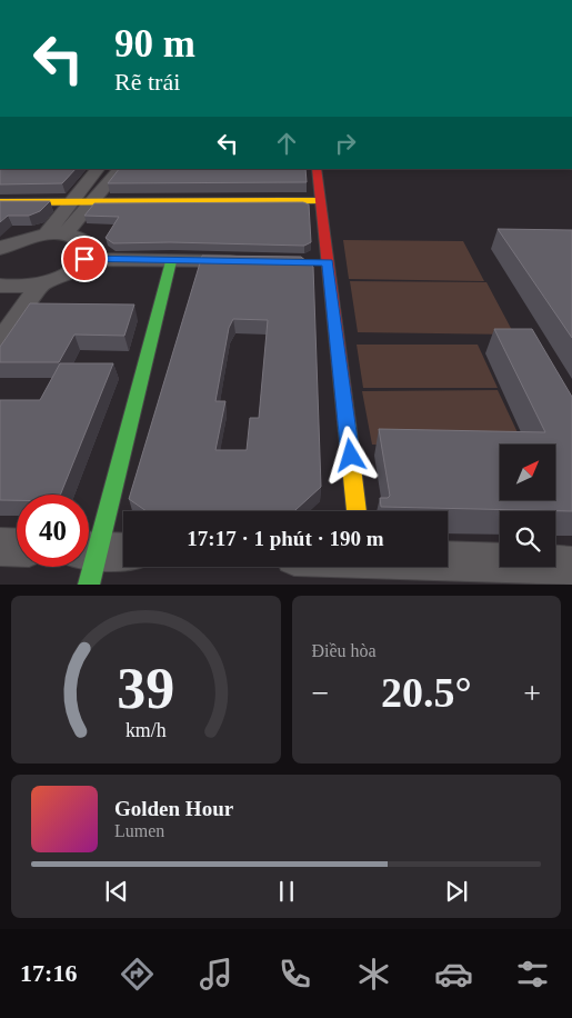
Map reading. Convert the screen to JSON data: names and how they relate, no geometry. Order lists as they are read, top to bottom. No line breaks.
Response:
{"north":"top right","page":{"turn":["90 m","Rẽ trái"],"limit":"40","trip":"17:17 · 1 phút · 190 m","tile":"Điều hòa","heat":["−","20.5°","+"],"song":["Golden Hour","Lumen"],"tabs":"17:16","gauge":["39","km/h"]}}
